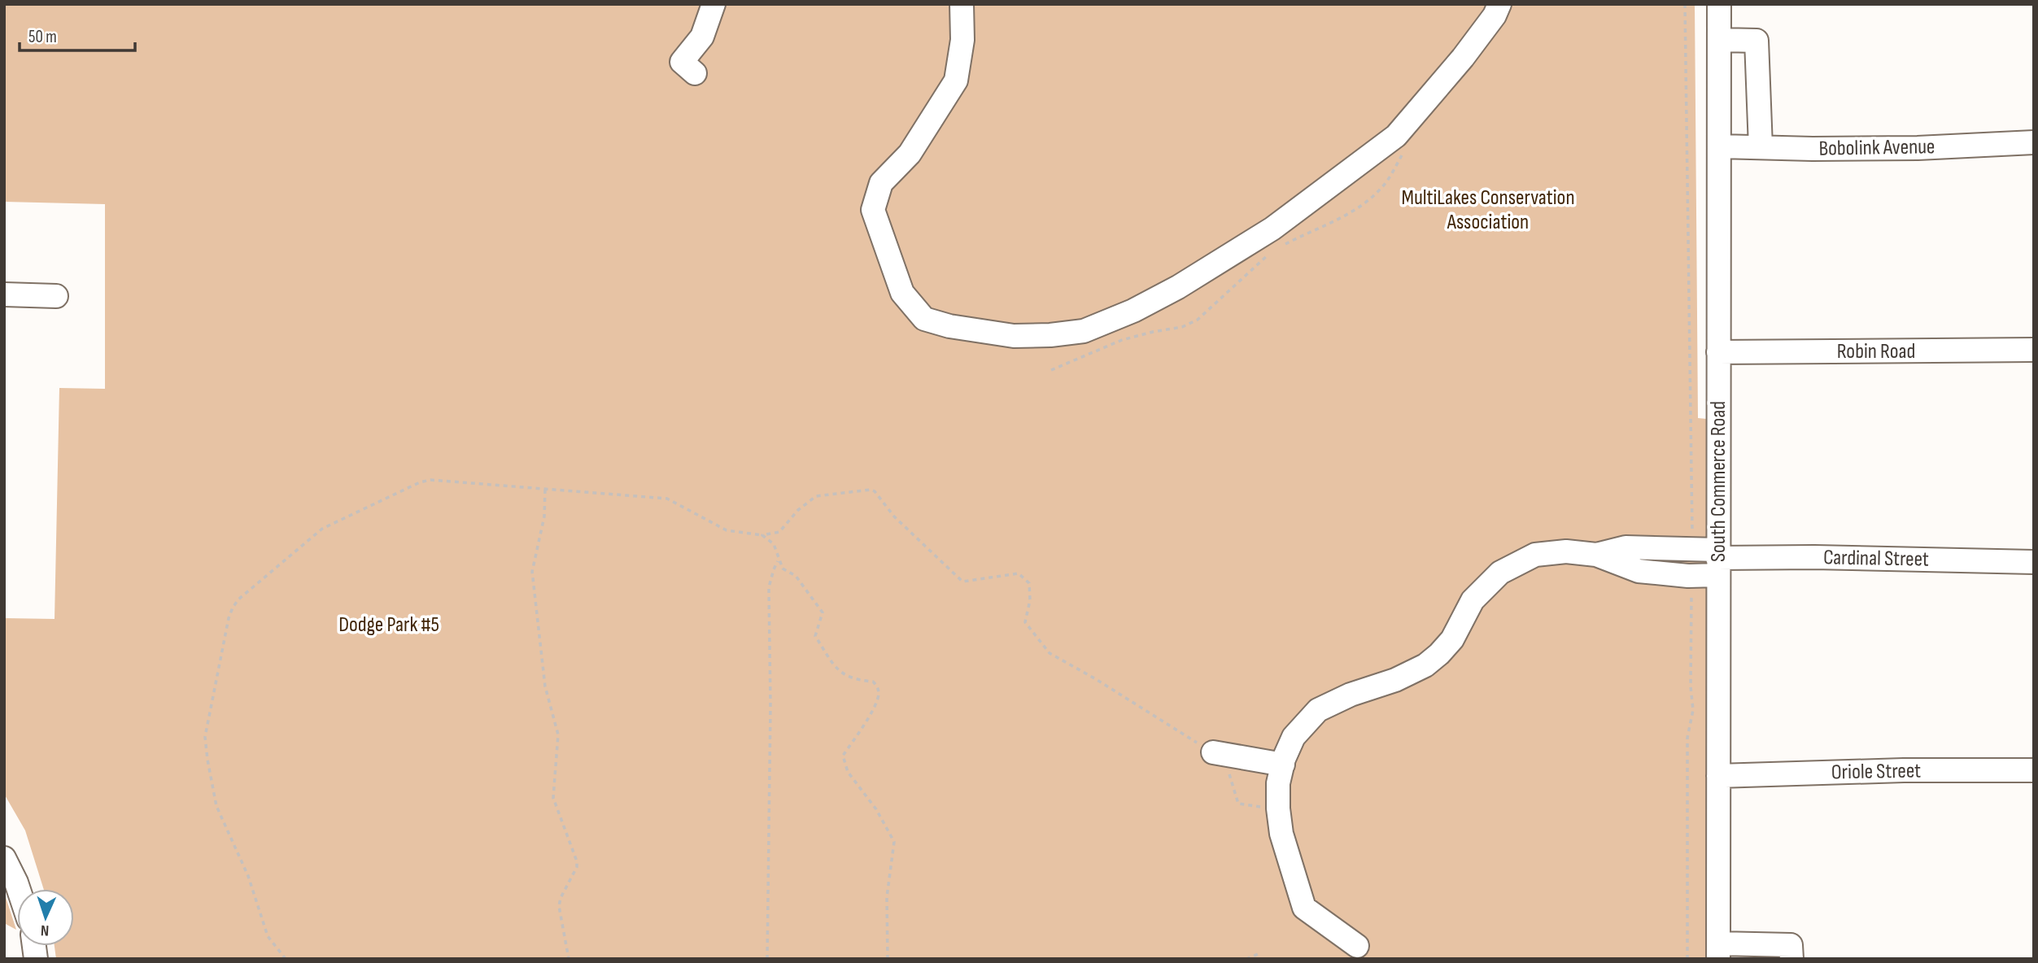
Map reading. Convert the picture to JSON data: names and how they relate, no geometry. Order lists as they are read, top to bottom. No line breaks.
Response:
{"streets":{"street":["Bobolink Avenue","Robin Road","South Commerce Road","Cardinal Street","Oriole Street"]},"crossings":[["Bobolink Avenue","South Commerce Road"],["Robin Road","South Commerce Road"],["South Commerce Road","Cardinal Street"],["South Commerce Road","Oriole Street"]],"parks":["MultiLakes Conservation Association","Dodge Park #5"],"scale_bar":"50 m","north":"bottom"}
